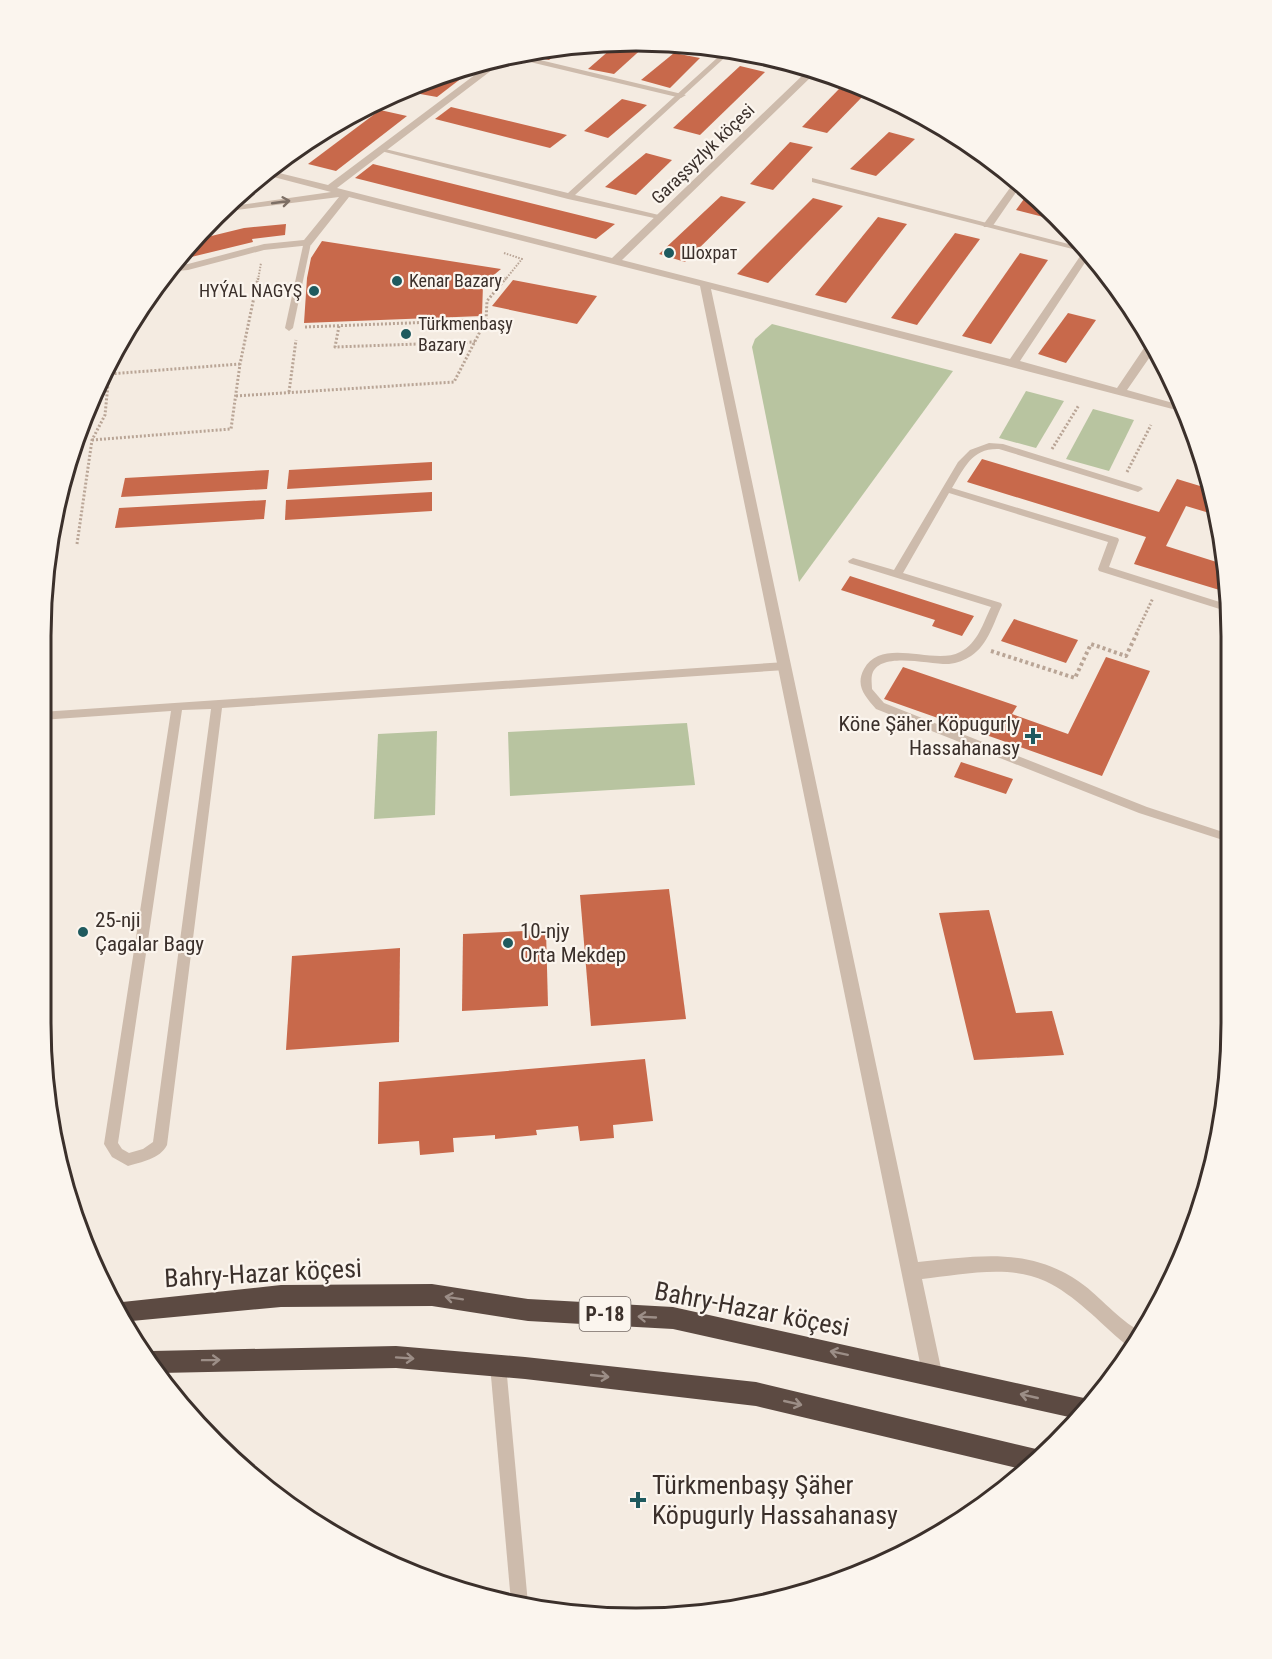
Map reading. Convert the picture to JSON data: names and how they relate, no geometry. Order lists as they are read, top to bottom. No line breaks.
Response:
{"streets":{"highway":["Bahry-Hazar köçesi","P-18"],"street":["Garaşsyzlyk köçesi"]},"places":{"other":["Шохрат","Kenar Bazary","HYÝAL NAGYŞ","Türkmenbaşy Bazary","25-nji Çagalar Bagy","10-njy Orta Mekdep"],"health":["Köne Şäher Köpugurly Hassahanasy","Türkmenbaşy Şäher Köpugurly Hassahanasy"]}}
